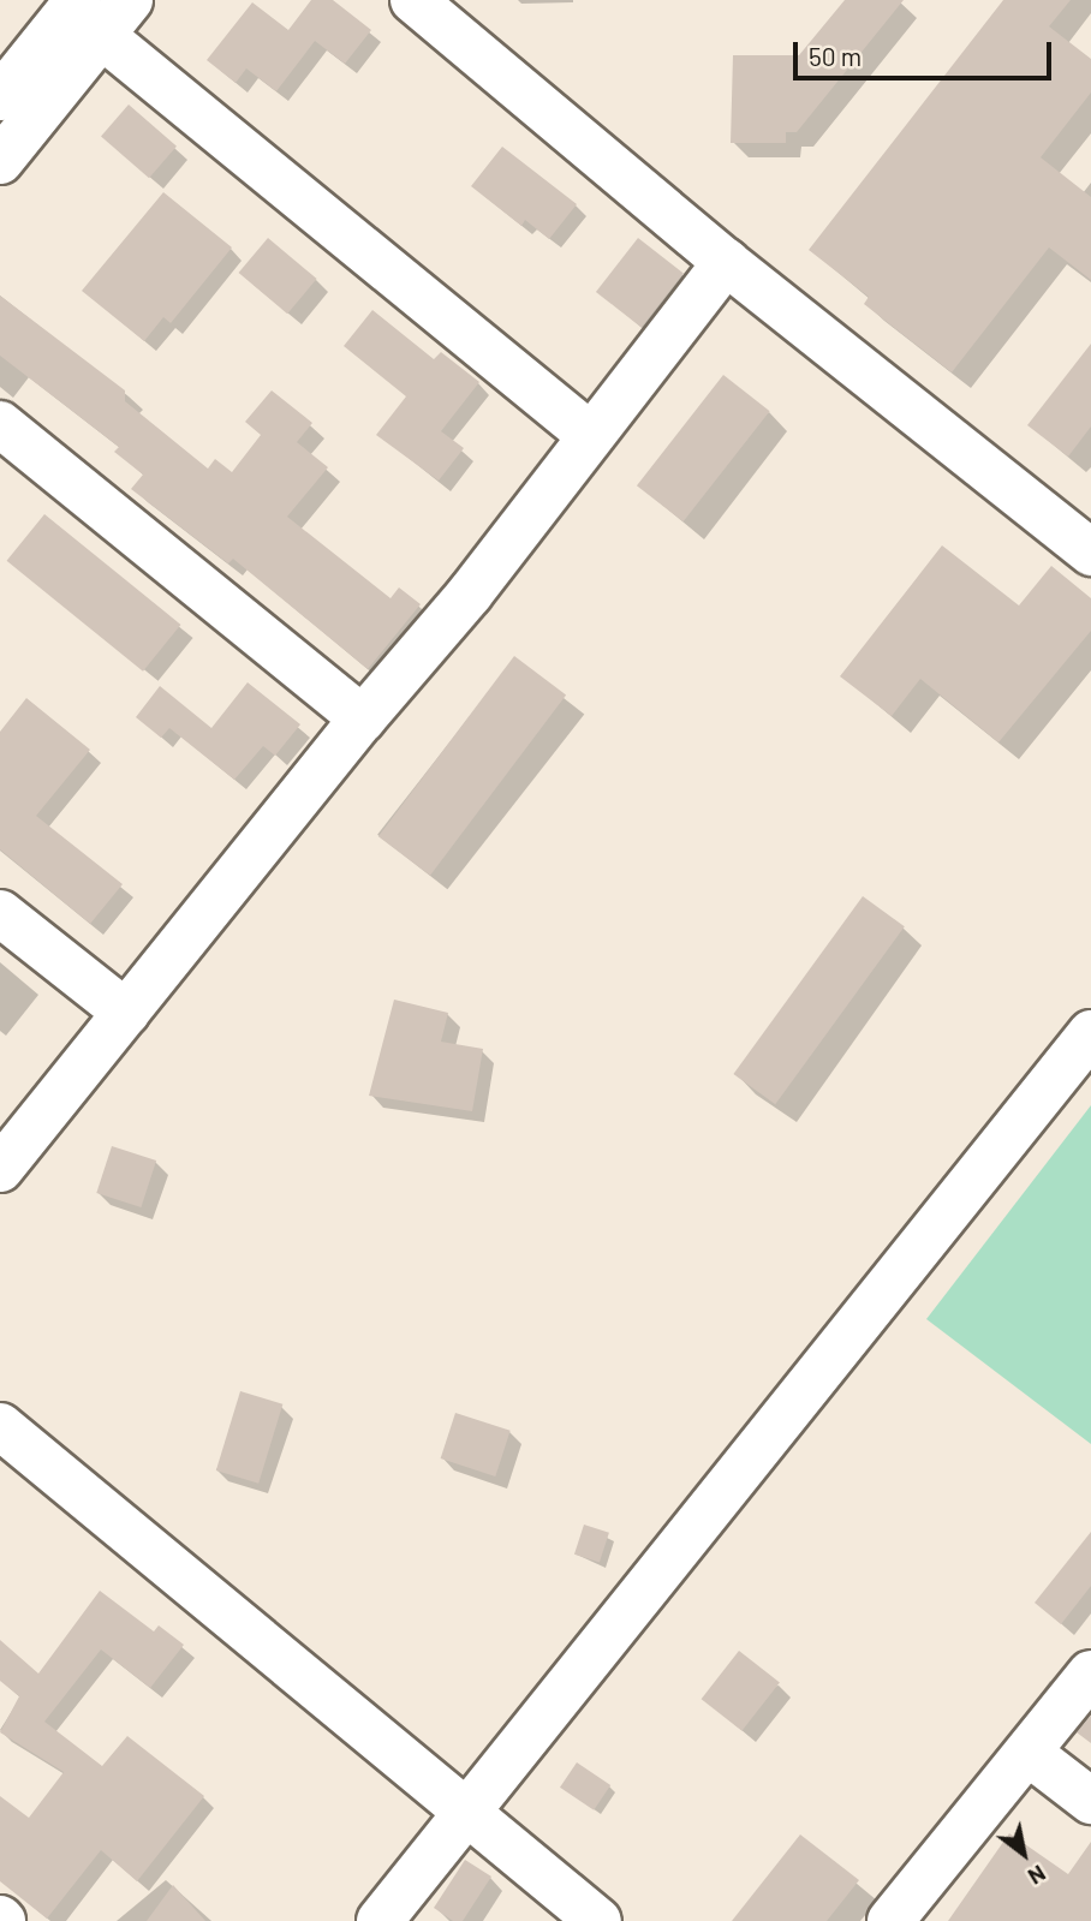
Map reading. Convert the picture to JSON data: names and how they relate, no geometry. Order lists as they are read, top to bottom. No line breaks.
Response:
{"scale_bar":"50 m","north":"bottom right"}
